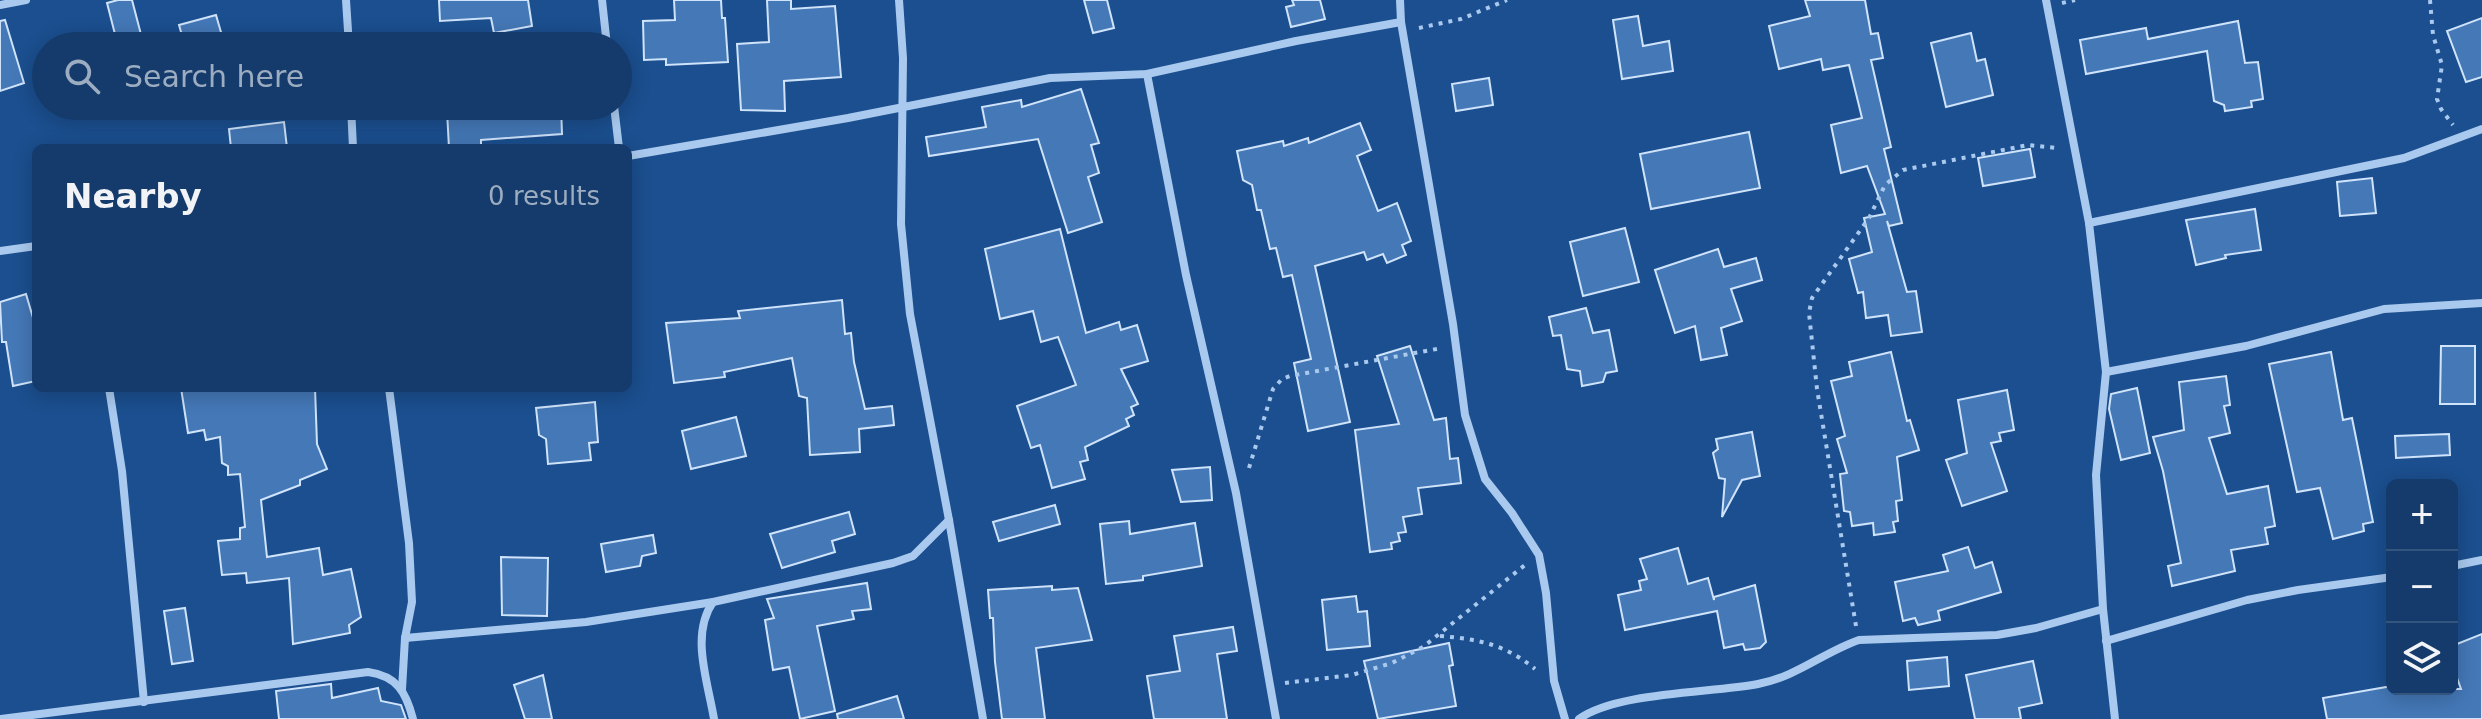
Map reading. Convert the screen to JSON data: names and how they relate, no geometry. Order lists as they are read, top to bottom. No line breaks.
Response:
{"page":{"search":"Search here","heading":["Nearby","0 results"],"map_buttons":["+","−"]}}
